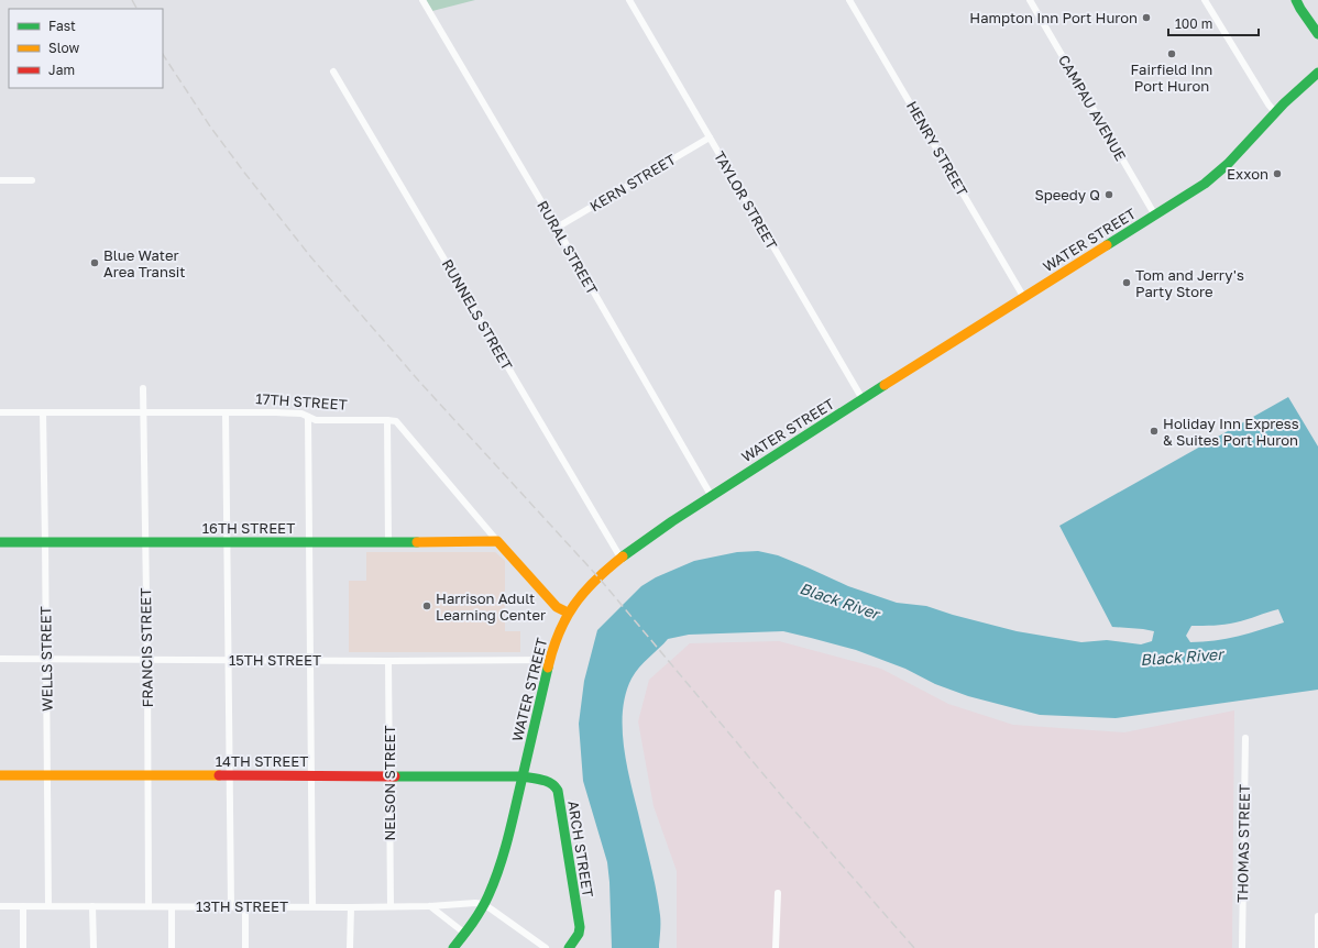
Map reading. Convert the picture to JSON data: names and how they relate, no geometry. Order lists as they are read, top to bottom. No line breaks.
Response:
{"streets":{"street":["CAMPAU AVENUE","HENRY STREET","KERN STREET","TAYLOR STREET","WATER STREET","RURAL STREET","RUNNELS STREET","17TH STREET","16TH STREET","FRANCIS STREET","WELLS STREET","15TH STREET","14TH STREET","NELSON STREET","THOMAS STREET","ARCH STREET","13TH STREET"]},"crossings":[["CAMPAU AVENUE","WATER STREET"],["HENRY STREET","WATER STREET"],["KERN STREET","TAYLOR STREET"],["KERN STREET","RURAL STREET"],["TAYLOR STREET","WATER STREET"],["WATER STREET","RURAL STREET"],["WATER STREET","RUNNELS STREET"],["WATER STREET","15TH STREET"],["WATER STREET","14TH STREET"],["WATER STREET","ARCH STREET"],["WATER STREET","13TH STREET"],["17TH STREET","FRANCIS STREET"],["17TH STREET","WELLS STREET"],["16TH STREET","FRANCIS STREET"],["16TH STREET","WELLS STREET"],["FRANCIS STREET","15TH STREET"],["FRANCIS STREET","14TH STREET"],["FRANCIS STREET","13TH STREET"],["WELLS STREET","15TH STREET"],["WELLS STREET","14TH STREET"],["WELLS STREET","13TH STREET"],["15TH STREET","NELSON STREET"],["14TH STREET","NELSON STREET"],["14TH STREET","ARCH STREET"],["NELSON STREET","13TH STREET"]],"water":["Black River"],"places":["Hampton Inn Port Huron","Fairfield Inn Port Huron","Exxon","Speedy Q","Blue Water Area Transit","Tom and Jerry's Party Store","Holiday Inn Express & Suites Port Huron","Harrison Adult Learning Center"],"legend":["Fast","Slow","Jam"],"scale_bar":"100 m"}
